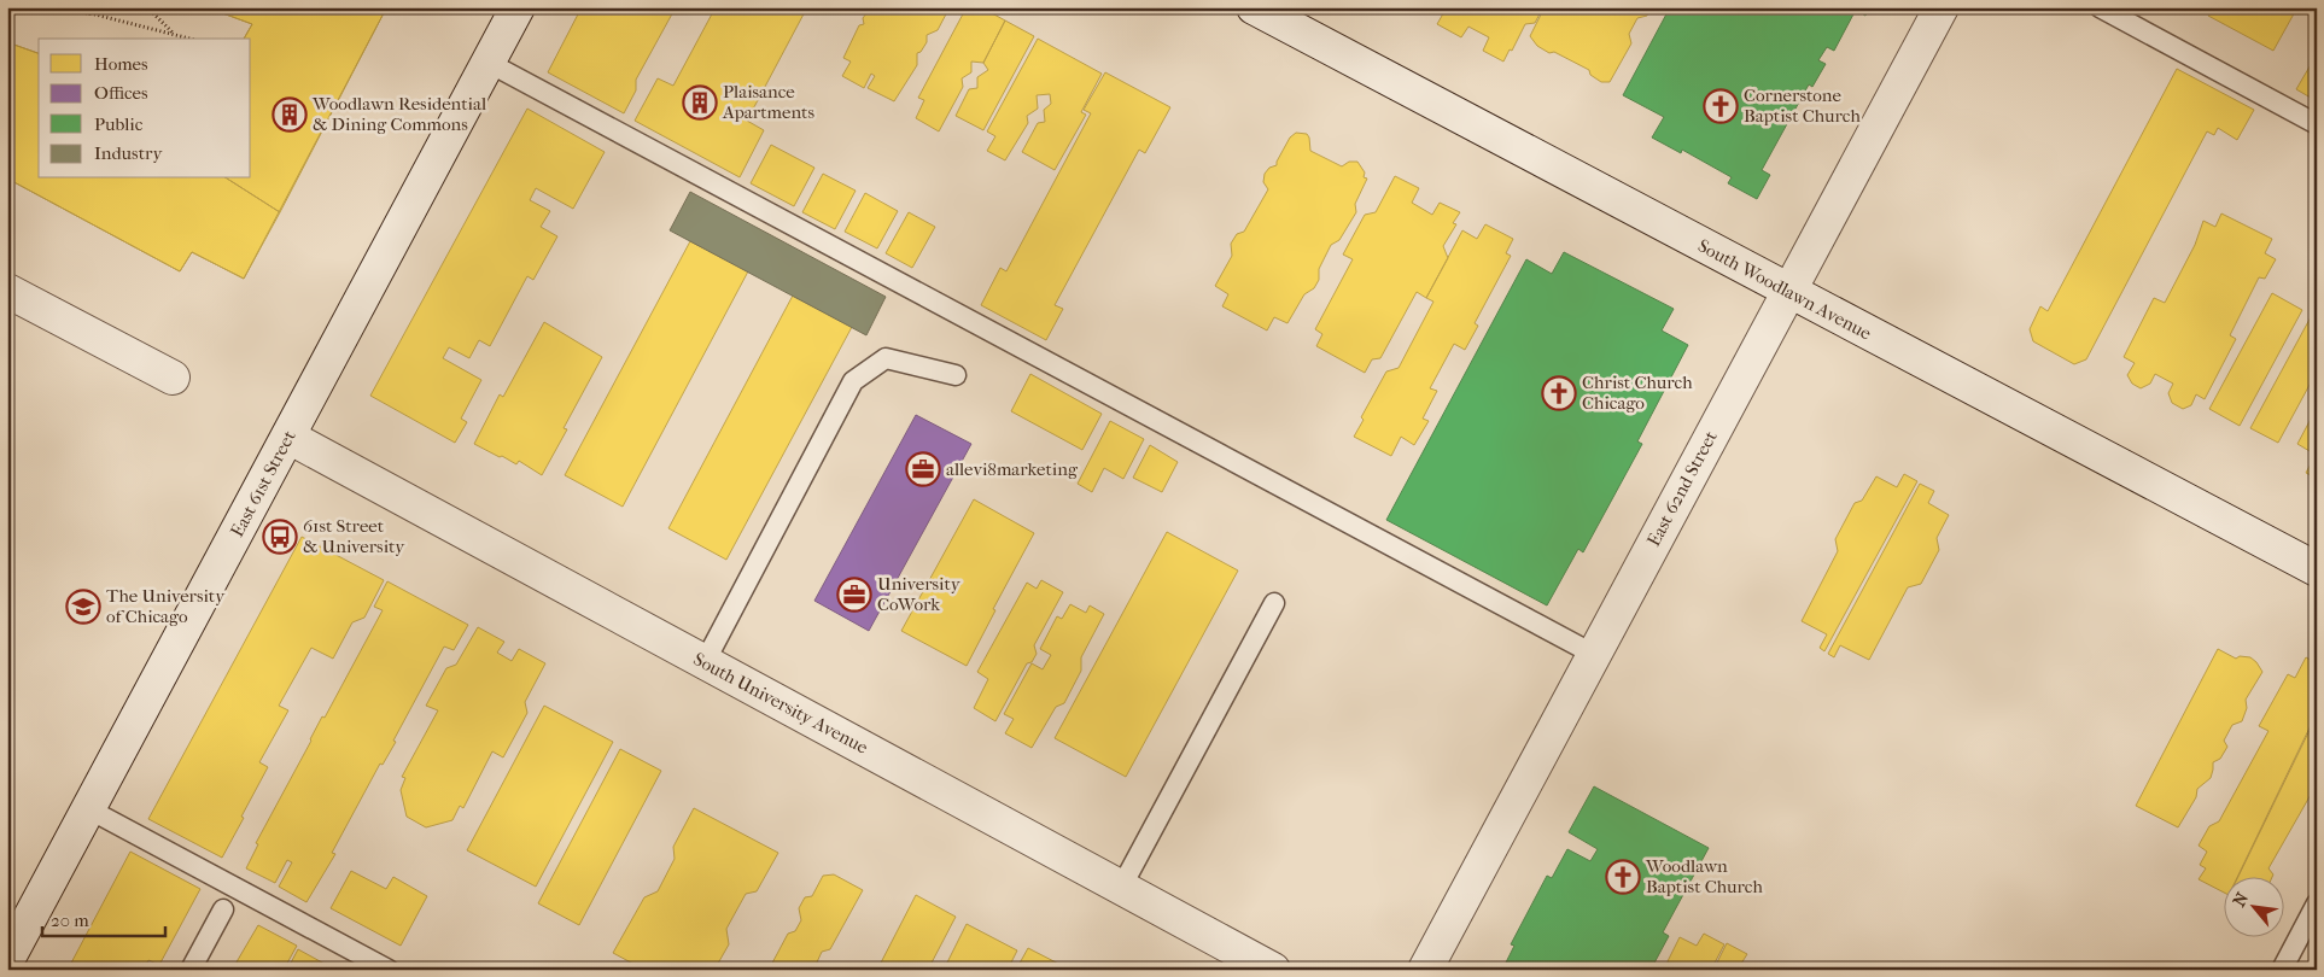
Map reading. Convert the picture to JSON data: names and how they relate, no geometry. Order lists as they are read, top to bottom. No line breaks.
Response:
{"streets":{"street":["South Woodlawn Avenue","East 61st Street","East 62nd Street","South University Avenue"]},"crossings":[["South Woodlawn Avenue","East 62nd Street"],["East 61st Street","South University Avenue"]],"places":{"building":["Plaisance Apartments","Woodlawn Residential & Dining Commons"],"church":["Cornerstone Baptist Church","Christ Church Chicago","Woodlawn Baptist Church"],"office":["allevi8marketing","University CoWork"],"bus stop":["61st Street & University"],"school or university":["The University of Chicago"]},"legend":["Homes","Offices","Public","Industry"],"scale_bar":"20 m","north":"top left"}
